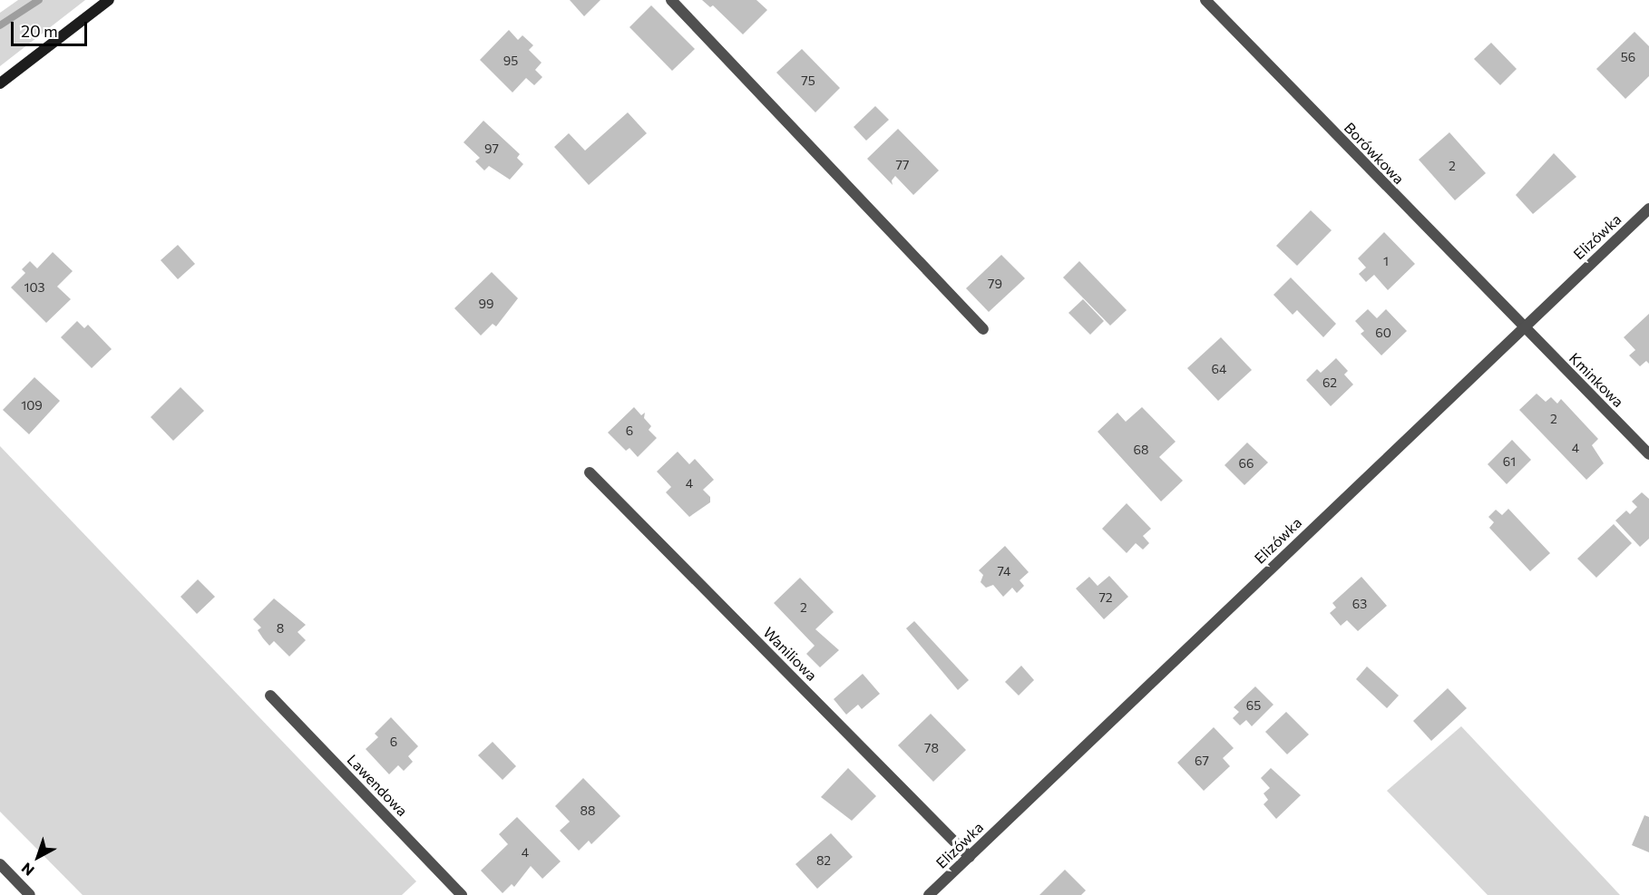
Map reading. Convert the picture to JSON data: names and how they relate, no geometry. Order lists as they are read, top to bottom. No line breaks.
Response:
{"streets":{"street":["Borówkowa","Elizówka","Kminkowa","Waniliowa","Lawendowa"]},"crossings":[["Borówkowa","Elizówka"],["Borówkowa","Kminkowa"],["Elizówka","Kminkowa"],["Elizówka","Waniliowa"]],"house_numbers":["56","95","75","97","77","2","1","79","103","99","60","64","62","109","2","6","4","68","61","66","4","74","72","63","2","8","65","6","78","67","88","4","82"],"scale_bar":"20 m","north":"bottom left"}
